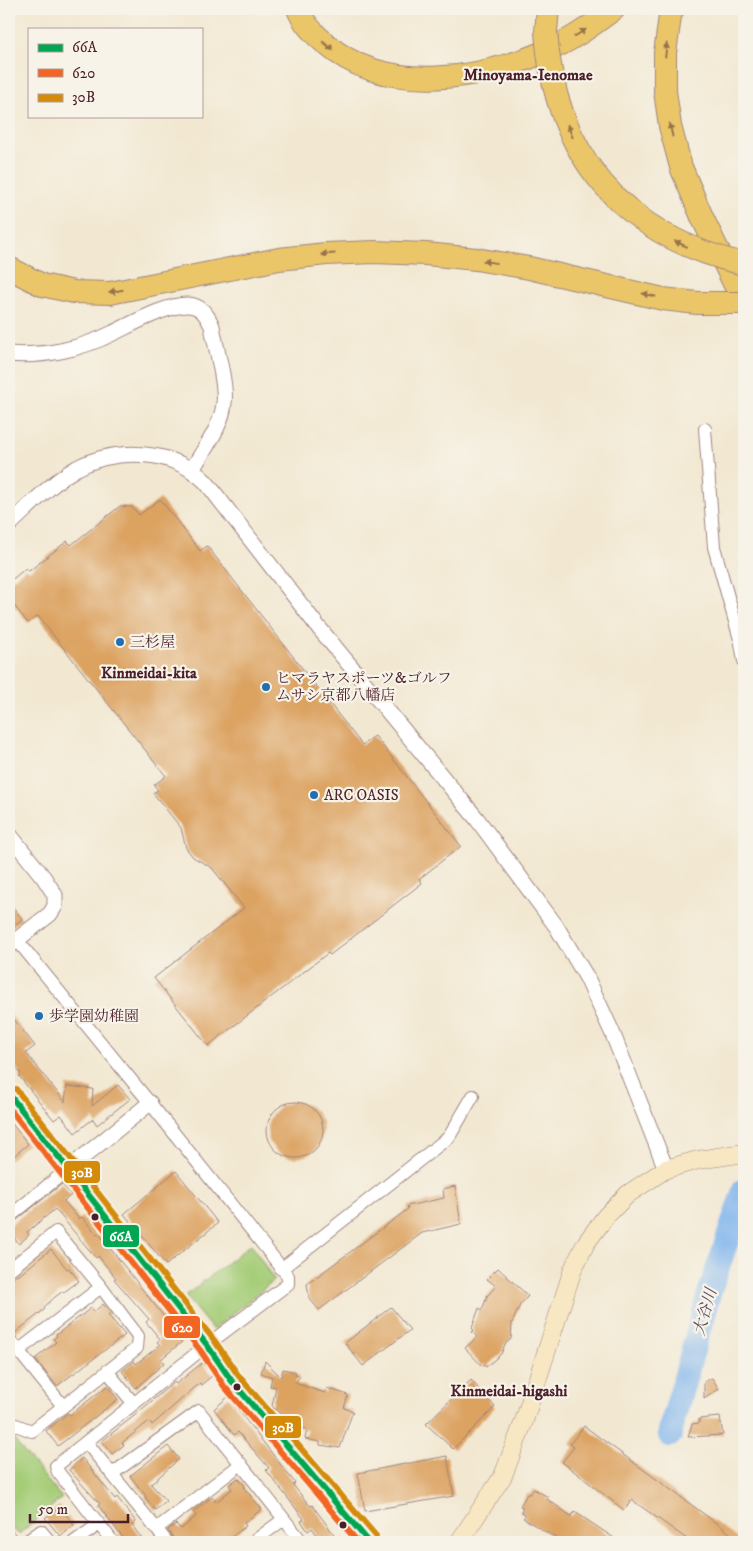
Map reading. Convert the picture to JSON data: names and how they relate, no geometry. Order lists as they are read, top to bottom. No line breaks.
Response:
{"districts":["Minoyama-Ienomae","Kinmeidai-kita","Kinmeidai-higashi"],"water":["大谷川"],"places":["三杉屋","ヒマラヤスポーツ&ゴルフ ムサシ京都八幡店","ARC OASIS","歩学園幼稚園"],"lines":["transit line 30B","transit line 66A","transit line 620"],"legend":["66A","620","30B"],"scale_bar":"50 m"}
